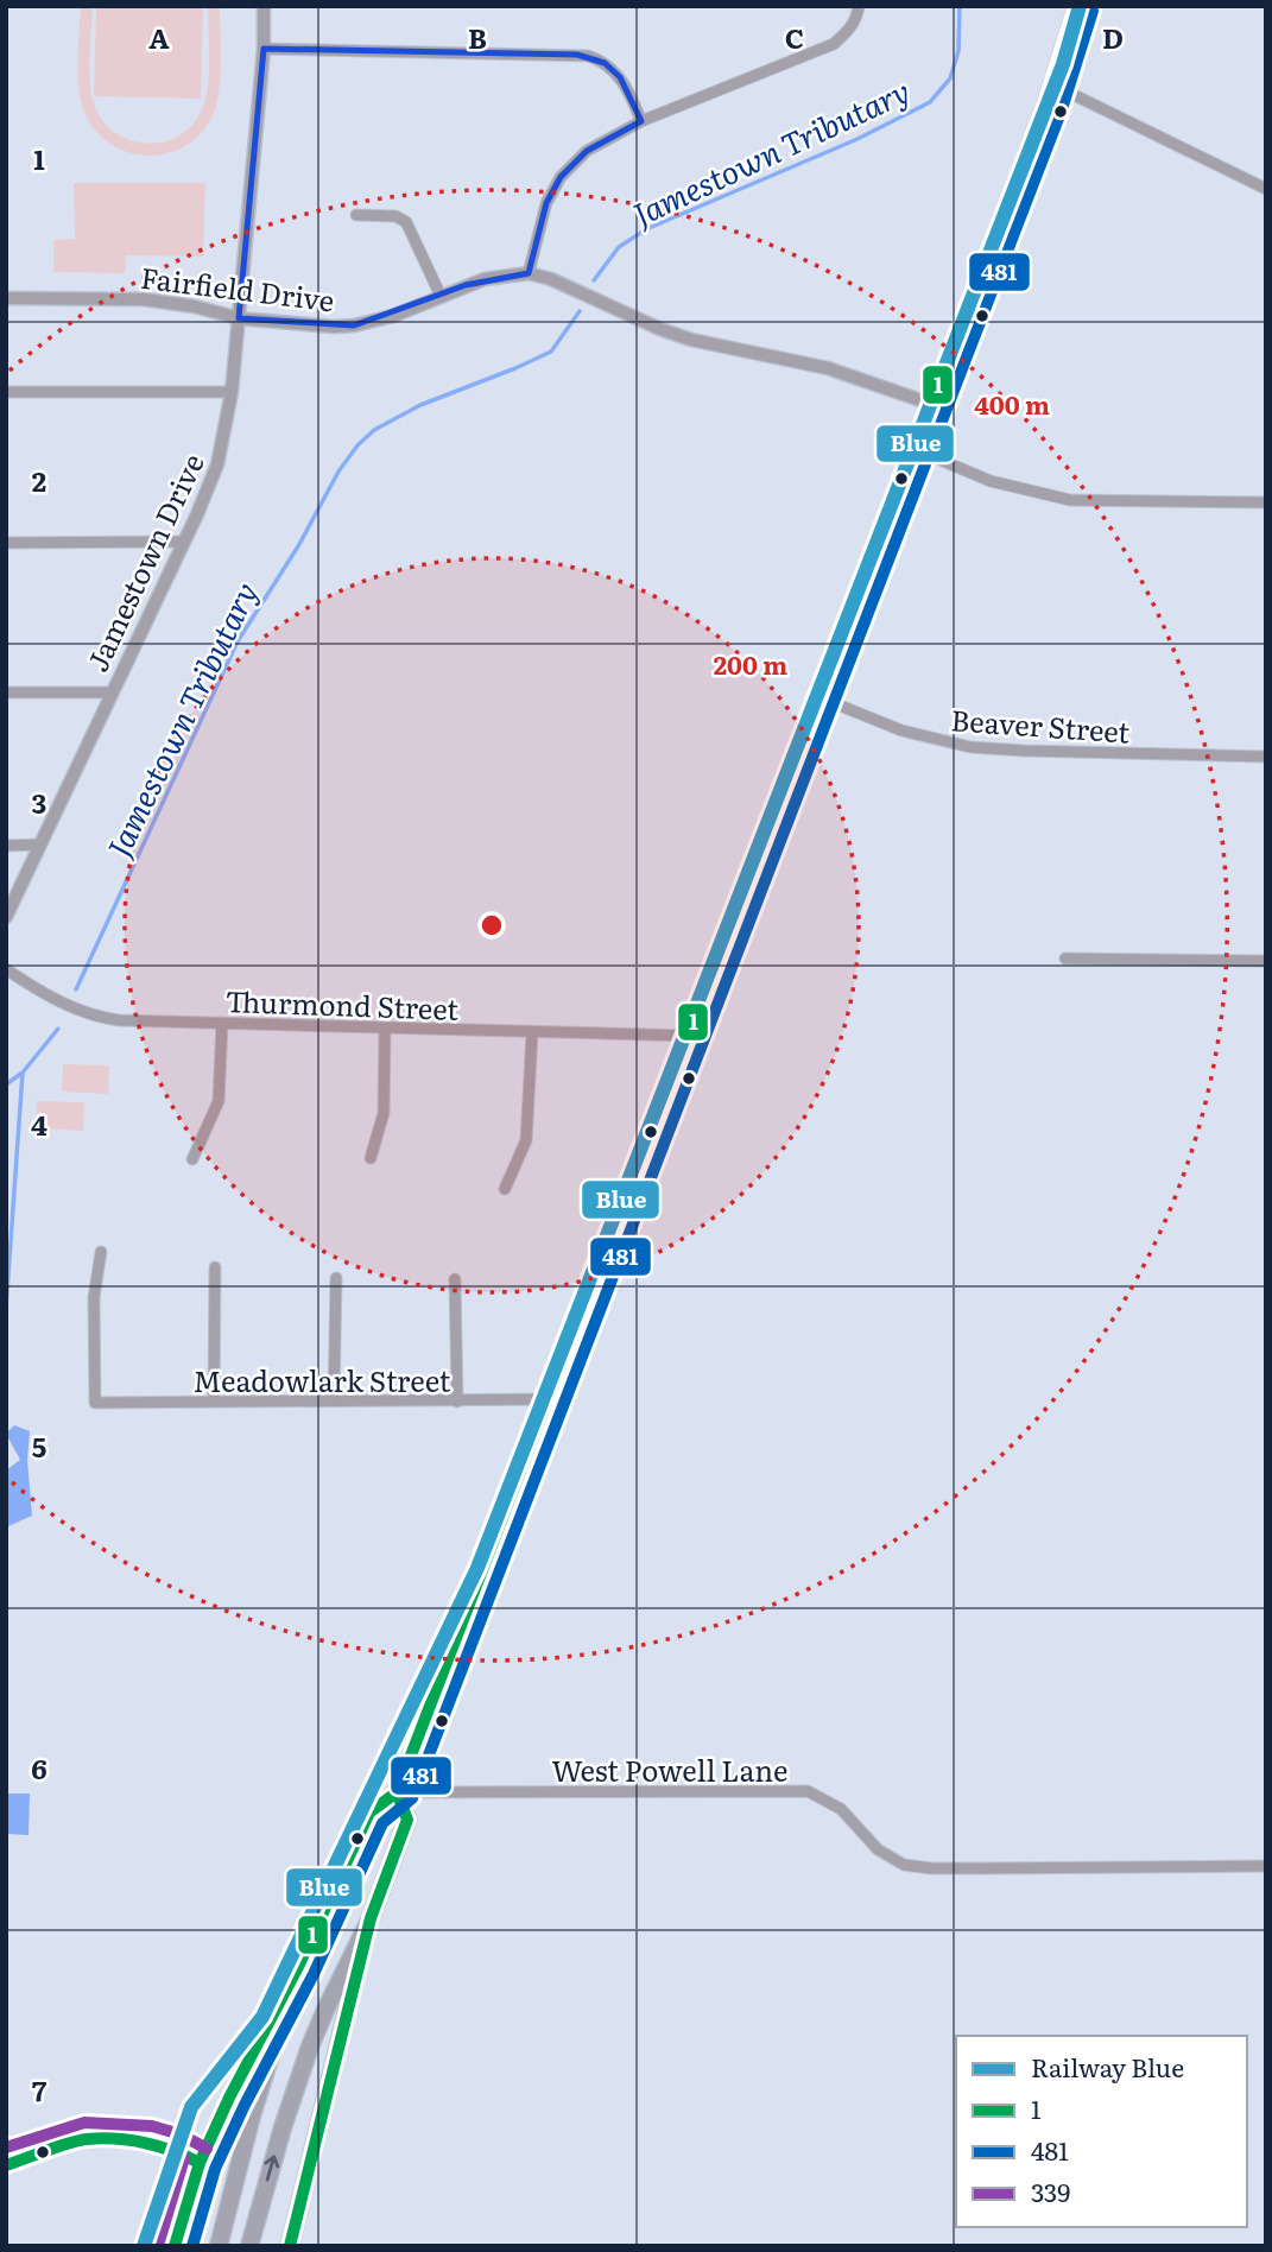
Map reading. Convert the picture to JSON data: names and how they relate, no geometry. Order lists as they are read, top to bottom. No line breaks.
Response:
{"streets":{"street":["Fairfield Drive","Jamestown Drive","Beaver Street","Thurmond Street","Meadowlark Street","West Powell Lane"]},"crossings":[["Fairfield Drive","Jamestown Drive"]],"water":["Jamestown Tributary"],"lines":["rail line Blue","transit line 1","transit line 481","transit line 339"],"legend":["Railway Blue","1","481","339"],"grid":{"columns":["A","B","C","D"],"rows":["1","2","3","4","5","6","7"]},"rings":["400 m","200 m"]}
